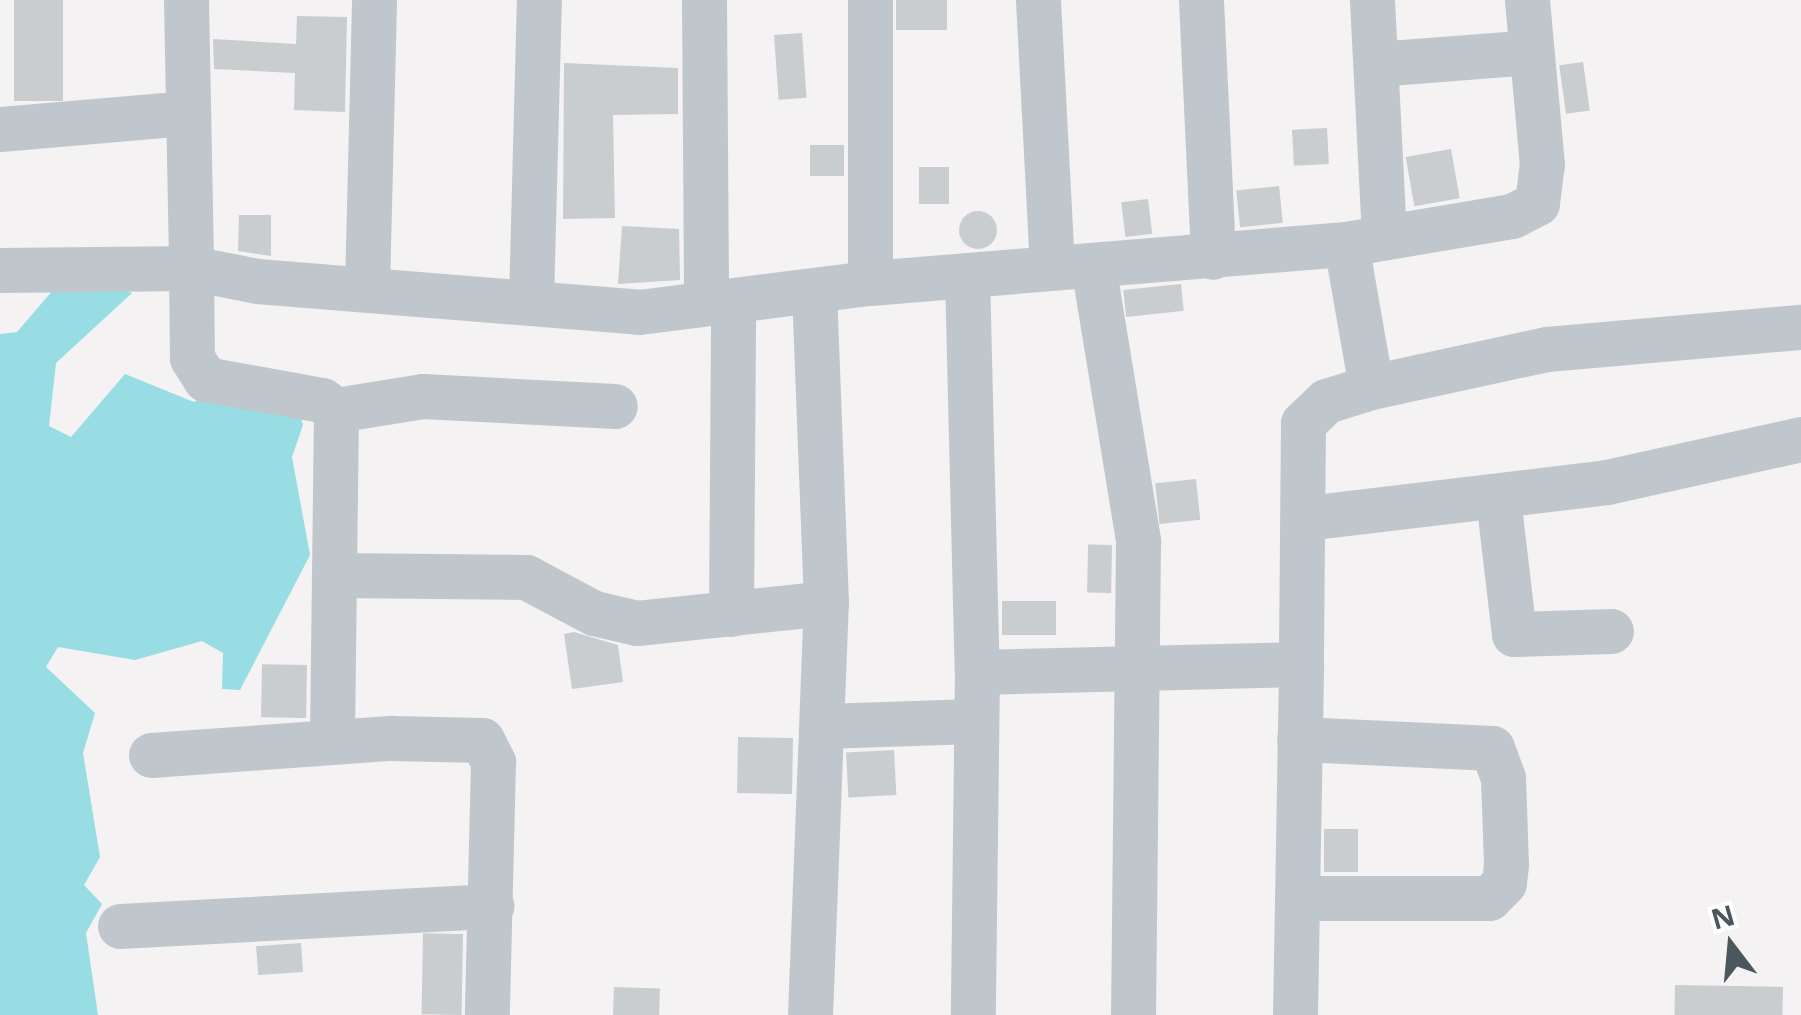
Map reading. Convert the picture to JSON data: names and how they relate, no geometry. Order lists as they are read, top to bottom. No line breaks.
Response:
{"north":"top"}
